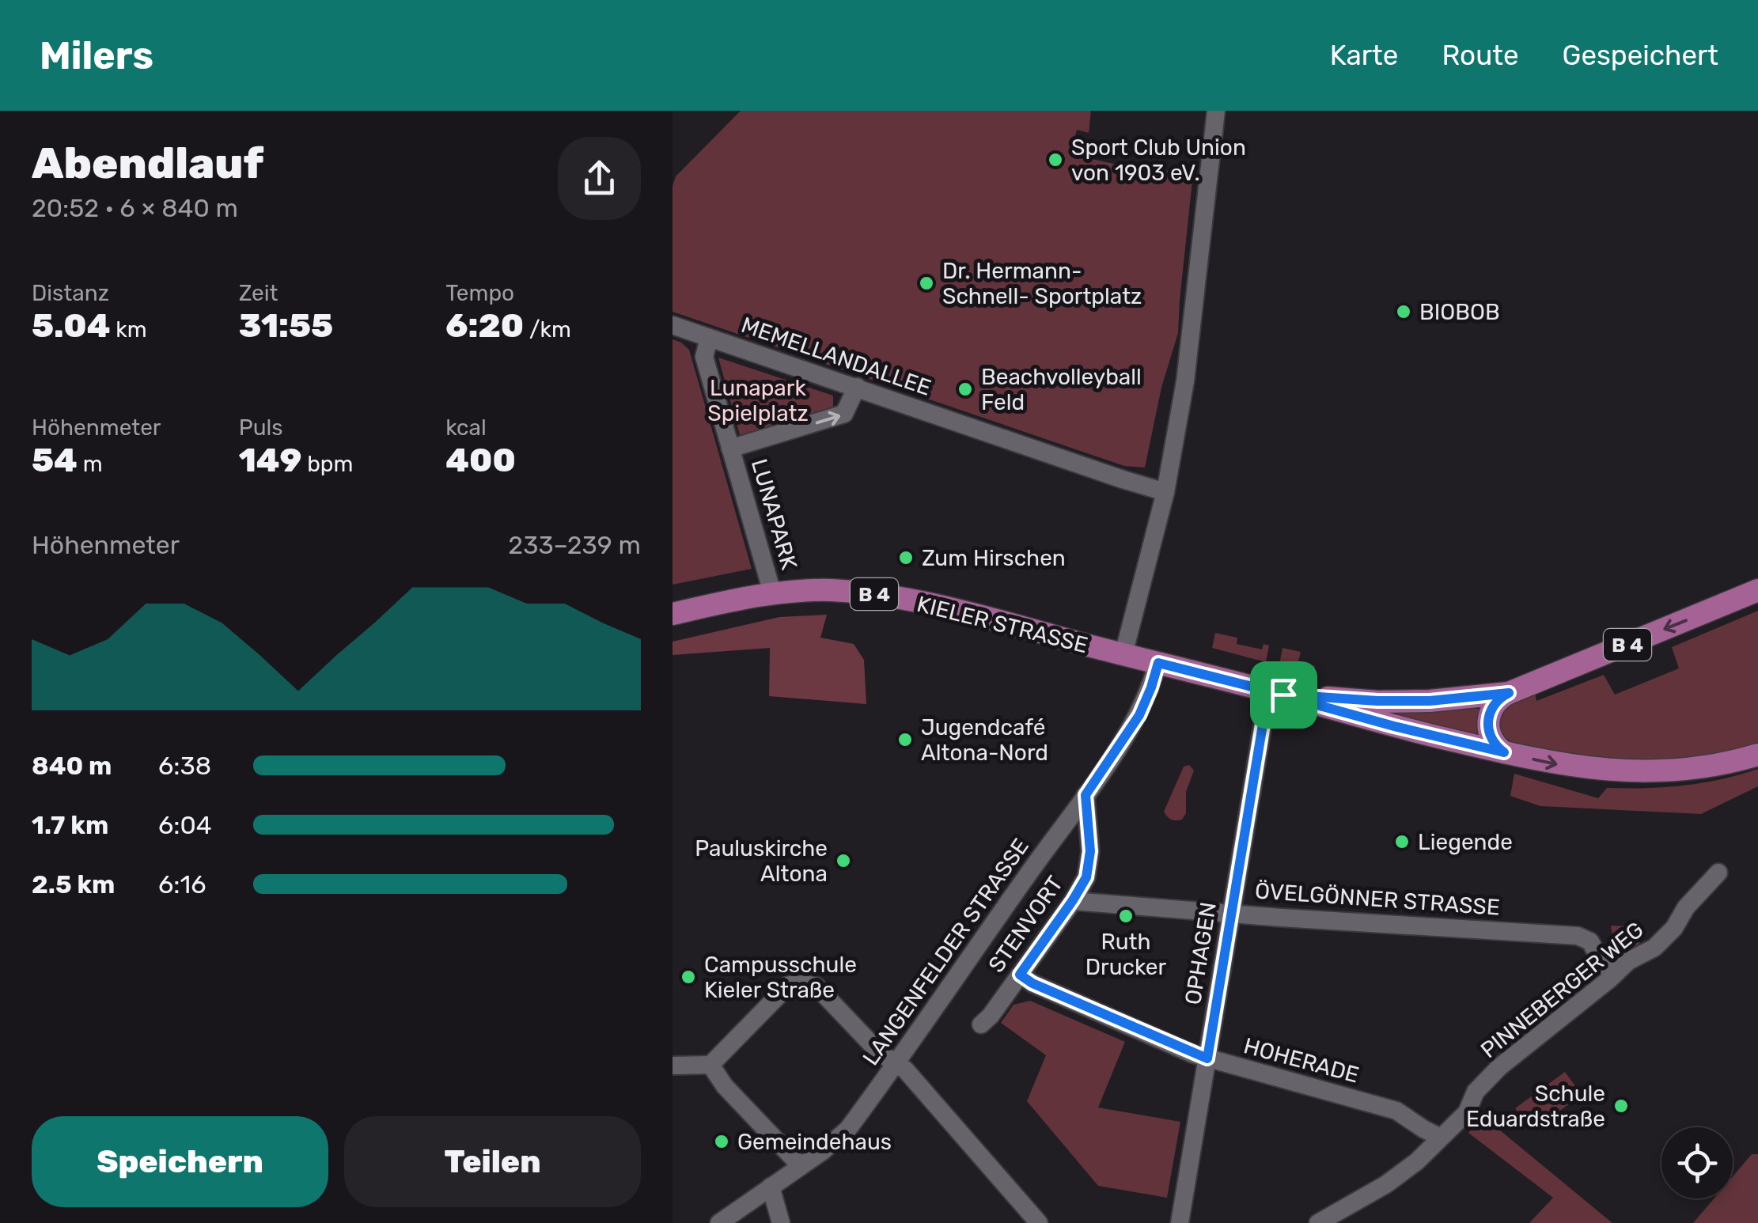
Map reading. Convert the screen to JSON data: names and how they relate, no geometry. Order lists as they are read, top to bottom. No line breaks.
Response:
{"streets":{"main road":["B 4","KIELER STRASSE"],"street":["MEMELLANDALLEE","LUNAPARK","ÖVELGÖNNER STRASSE","STENVORT","LANGENFELDER STRASSE","OPHAGEN","PINNEBERGER WEG","HOHERADE"]},"crossings":[["MEMELLANDALLEE","LUNAPARK"],["LUNAPARK","KIELER STRASSE"],["KIELER STRASSE","LANGENFELDER STRASSE"],["KIELER STRASSE","OPHAGEN"],["ÖVELGÖNNER STRASSE","STENVORT"],["ÖVELGÖNNER STRASSE","OPHAGEN"],["ÖVELGÖNNER STRASSE","PINNEBERGER WEG"],["STENVORT","LANGENFELDER STRASSE"],["STENVORT","HOHERADE"],["OPHAGEN","HOHERADE"],["PINNEBERGER WEG","HOHERADE"]],"parks":["Lunapark Spielplatz"],"places":["Sport Club Union von 1903 eV.","Dr. Hermann- Schnell- Sportplatz","BIOBOB","Beachvolleyball Feld","Zum Hirschen","Jugendcafé Altona-Nord","Liegende","Pauluskirche Altona","Ruth Drucker","Campusschule Kieler Straße","Schule Eduardstraße","Gemeindehaus"],"page":{"header":"Milers","nav":["Karte","Route","Gespeichert"],"heading":["Abendlauf","20:52 · 6 × 840 m"],"stats":[["Distanz","5.04 km"],["Zeit","31:55"],["Tempo","6:20 /km"],["Höhenmeter","54 m"],["Puls","149 bpm"],["kcal","400"]],"chart":["Höhenmeter","233–239 m"],"list":[{"name":"840 m","note":"6:38"},{"name":"1.7 km","note":"6:04"},{"name":"2.5 km","note":"6:16"}],"buttons":["Speichern","Teilen"]}}
